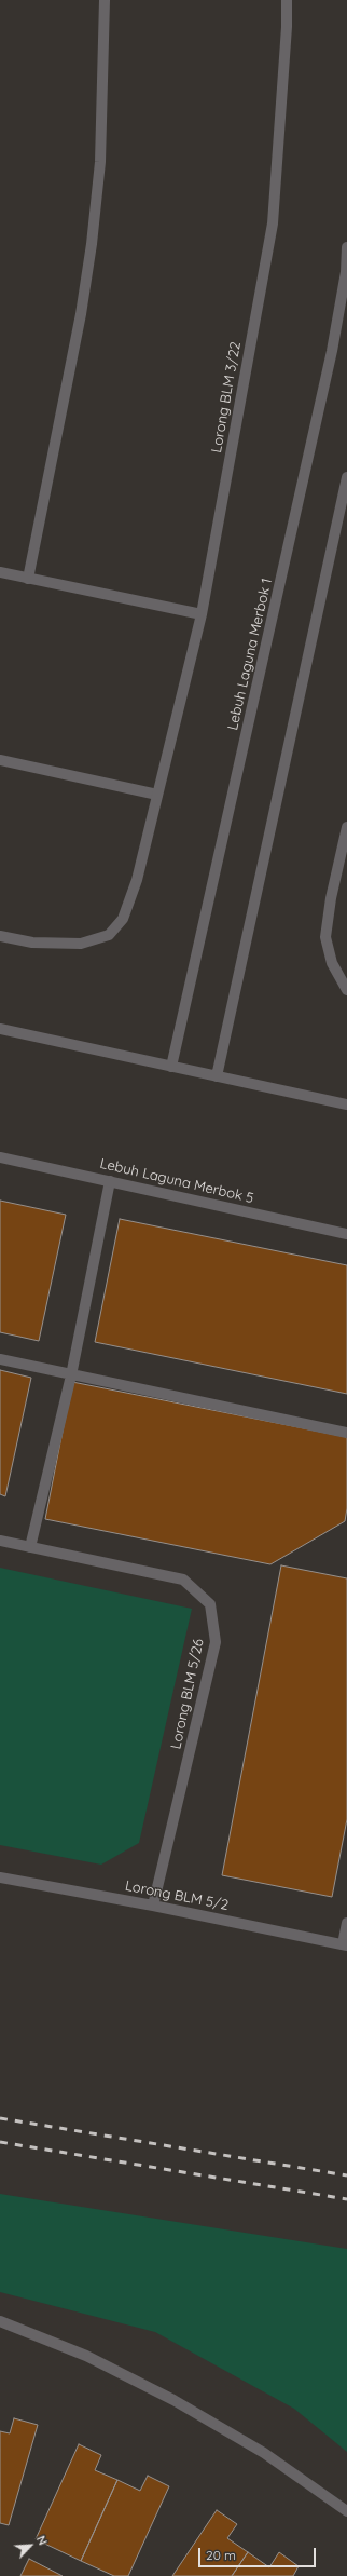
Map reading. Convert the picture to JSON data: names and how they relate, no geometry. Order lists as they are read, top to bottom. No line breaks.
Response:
{"streets":{"street":["Lorong BLM 3/22","Lebuh Laguna Merbok 1","Lebuh Laguna Merbok 5","Lorong BLM 5/26","Lorong BLM 5/2"]},"crossings":[["Lorong BLM 5/26","Lorong BLM 5/2"]],"scale_bar":"20 m","north":"top right"}
